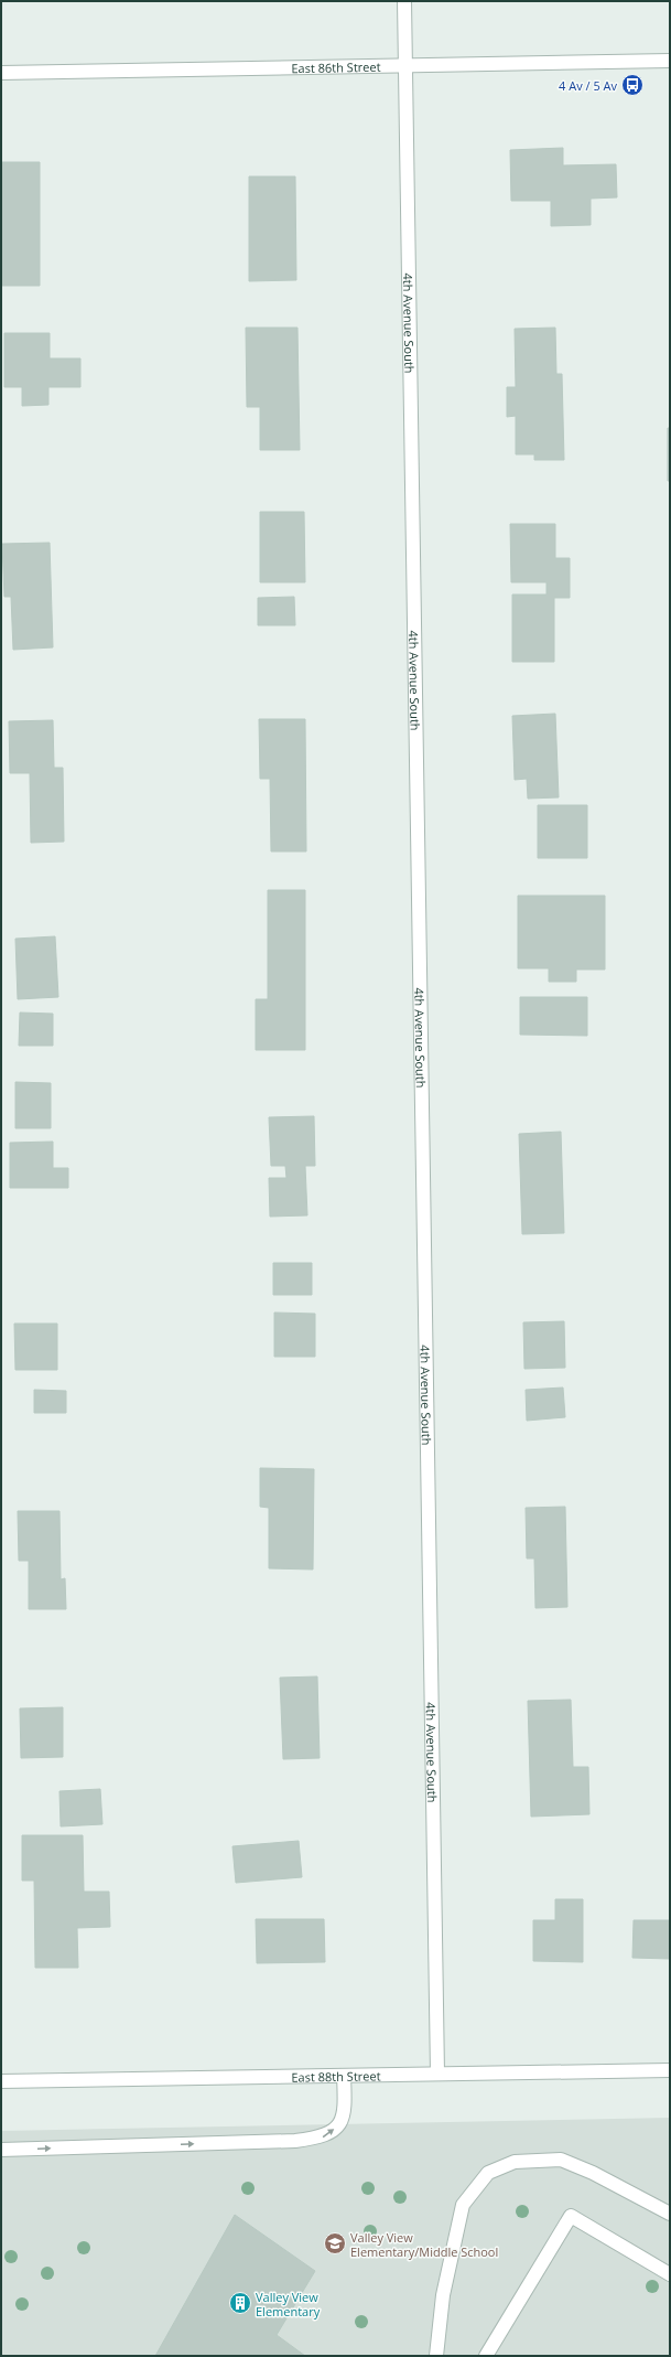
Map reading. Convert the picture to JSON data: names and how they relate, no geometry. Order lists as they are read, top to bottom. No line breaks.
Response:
{"streets":{"street":["East 86th Street","4th Avenue South","East 88th Street"]},"crossings":[["East 86th Street","4th Avenue South"],["4th Avenue South","East 88th Street"]],"places":{"bus stop":["4 Av / 5 Av"],"school or university":["Valley View Elementary/Middle School"],"building":["Valley View Elementary"]}}
